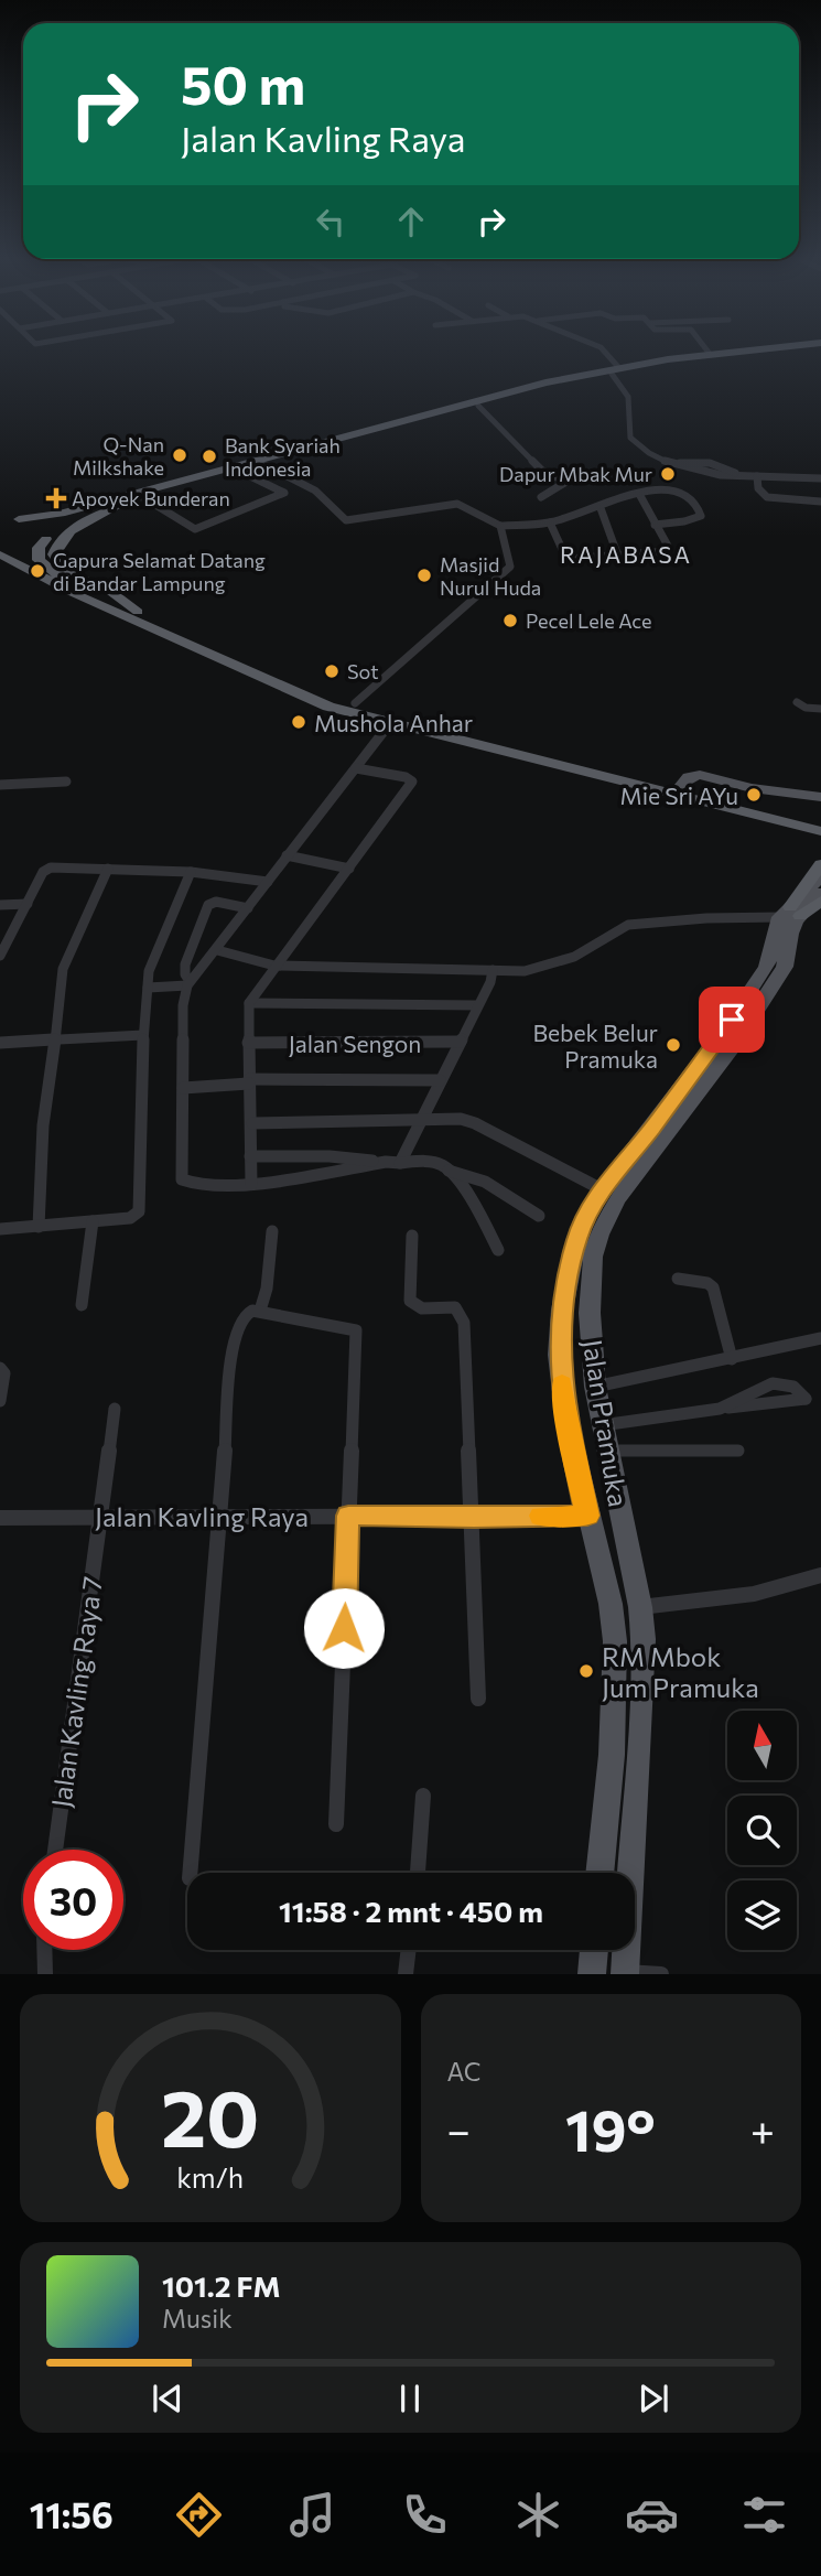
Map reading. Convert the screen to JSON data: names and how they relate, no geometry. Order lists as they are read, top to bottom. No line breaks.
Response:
{"streets":{"main road":["Jalan Pramuka"],"street":["Jalan Sengon","Jalan Kavling Raya","Jalan Kavling Raya 7"]},"crossings":[["Jalan Pramuka","Jalan Kavling Raya"],["Jalan Kavling Raya","Jalan Kavling Raya 7"]],"districts":["RAJABASA"],"places":{"other":["Q-Nan Milkshake","Bank Syariah Indonesia","Dapur Mbak Mur","Gapura Selamat Datang di Bandar Lampung","Masjid Nurul Huda","Pecel Lele Ace","Sot","Mushola Anhar","Mie Sri AYu","Bebek Belur Pramuka","RM Mbok Jum Pramuka"],"health":["Apoyek Bunderan"]},"north":"top","page":{"turn":["50 m","Jalan Kavling Raya"],"limit":"30","trip":"11:58 · 2 mnt · 450 m","tile":"AC","heat":["−","19°","+"],"song":["101.2 FM","Musik"],"tabs":"11:56","gauge":["20","km/h"]}}
